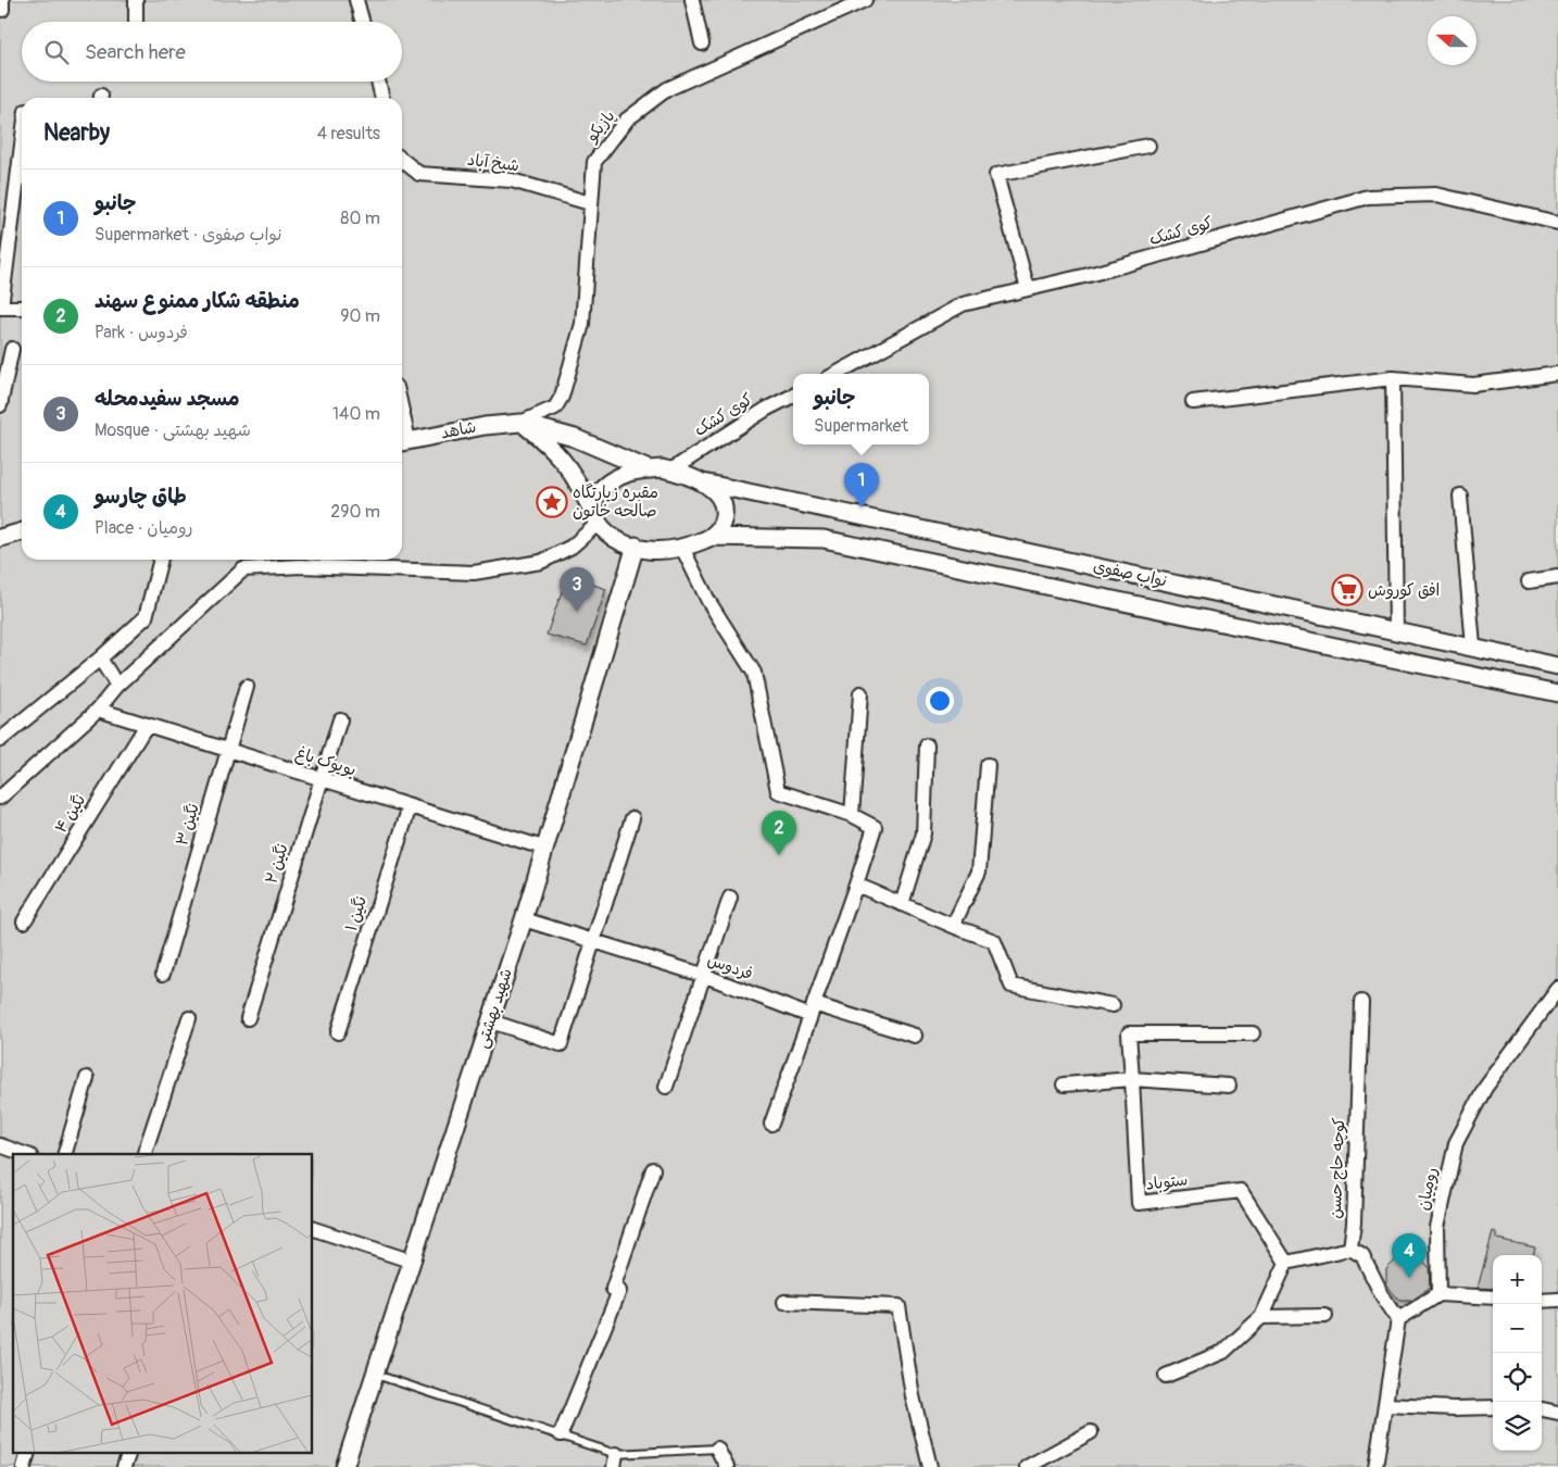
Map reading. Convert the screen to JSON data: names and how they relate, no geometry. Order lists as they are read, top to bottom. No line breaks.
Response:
{"streets":{"street":["پازیکو","شیخ آباد","کوی کشک","شاهد","نواب صفوی","بویوک باغ","نگین ۴","نگین ۳","نگین ۲","نگین ۱","فردوس","شهید بهشتی","کوچه حاج حسن","ستوباد","رومیان"]},"crossings":[["پازیکو","شیخ آباد"],["پازیکو","شاهد"],["کوی کشک","نواب صفوی"],["کوی کشک","شهید بهشتی"],["نواب صفوی","شهید بهشتی"],["بویوک باغ","نگین ۴"],["بویوک باغ","نگین ۳"],["بویوک باغ","نگین ۲"],["بویوک باغ","نگین ۱"],["بویوک باغ","شهید بهشتی"],["فردوس","شهید بهشتی"]],"places":{"place":["مقبره زیارتگاه صالحه خاتون"],"supermarket":["افق کوروش"]},"north":"left","page":{"search":"Search here","heading":["Nearby","4 results"],"list":[{"mark":"1","name":"جانبو","note":"Supermarket · نواب صفوی","value":"80 m"},{"mark":"2","name":"منطقه شکار ممنوع سهند","note":"Park · فردوس","value":"90 m"},{"mark":"3","name":"مسجد سفیدمحله","note":"Mosque · شهید بهشتی","value":"140 m"},{"mark":"4","name":"طاق چارسو","note":"Place · رومیان","value":"290 m"}],"popup":["جانبو","Supermarket"],"pins":["1","3","2","4"],"map_buttons":["+","−"]}}
